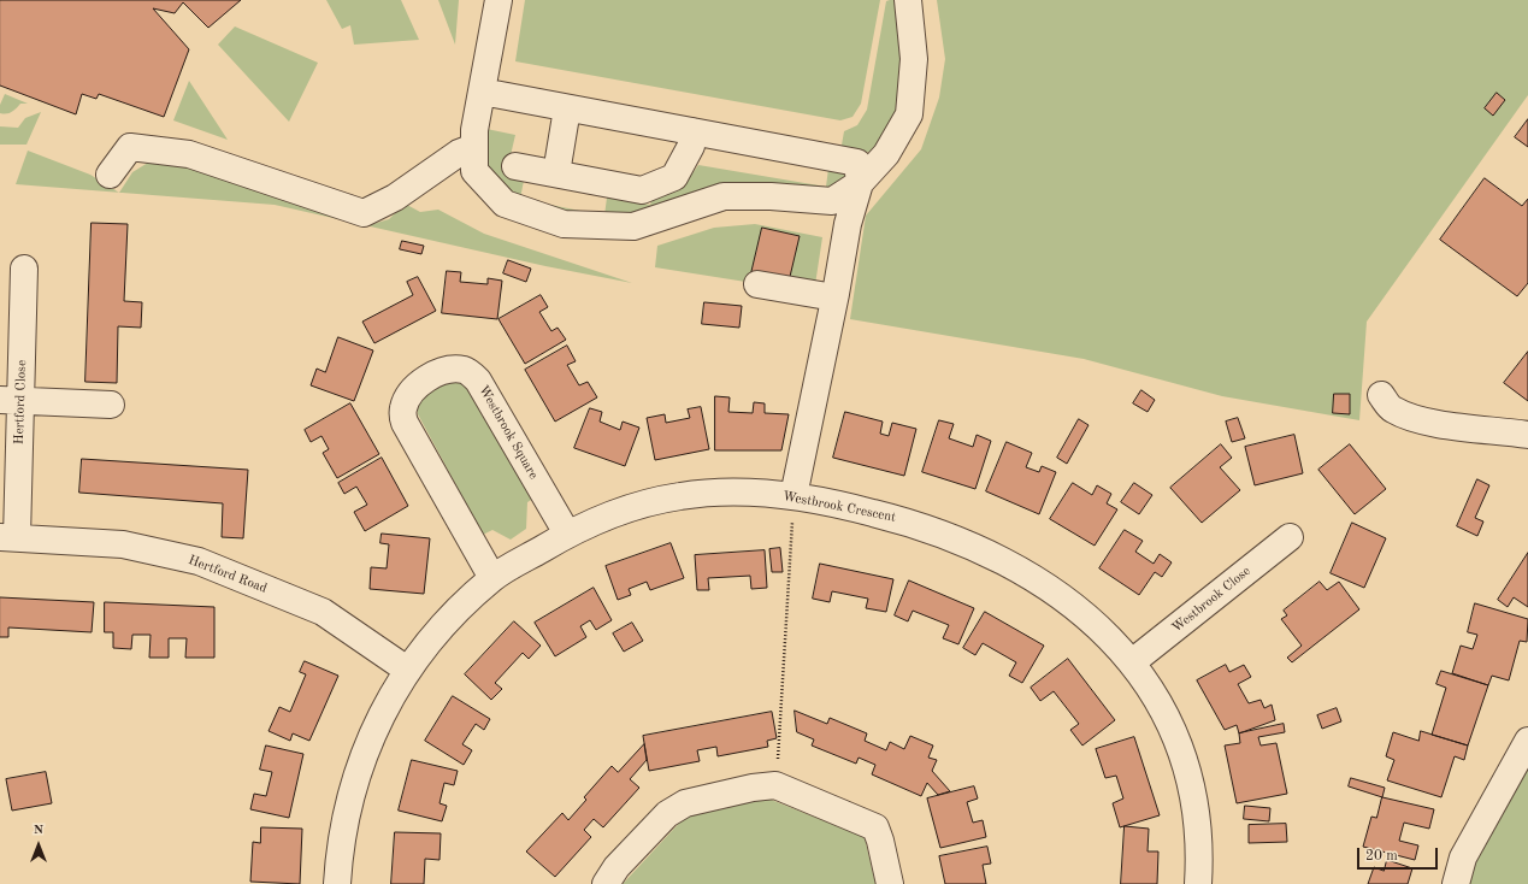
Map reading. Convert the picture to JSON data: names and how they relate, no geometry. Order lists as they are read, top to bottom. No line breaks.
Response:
{"streets":{"street":["Hertford Close","Westbrook Square","Westbrook Crescent","Hertford Road","Westbrook Close"]},"crossings":[["Hertford Close","Hertford Road"],["Westbrook Square","Westbrook Crescent"],["Westbrook Crescent","Hertford Road"],["Westbrook Crescent","Westbrook Close"]],"scale_bar":"20 m","north":"top"}
